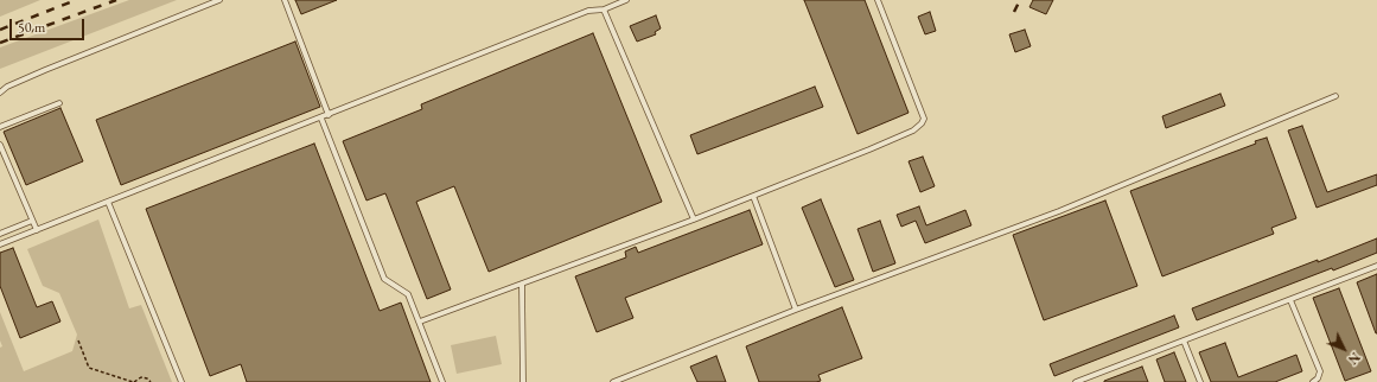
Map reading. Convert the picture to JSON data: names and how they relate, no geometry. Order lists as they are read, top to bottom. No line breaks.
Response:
{"scale_bar":"50 m","north":"bottom right"}
